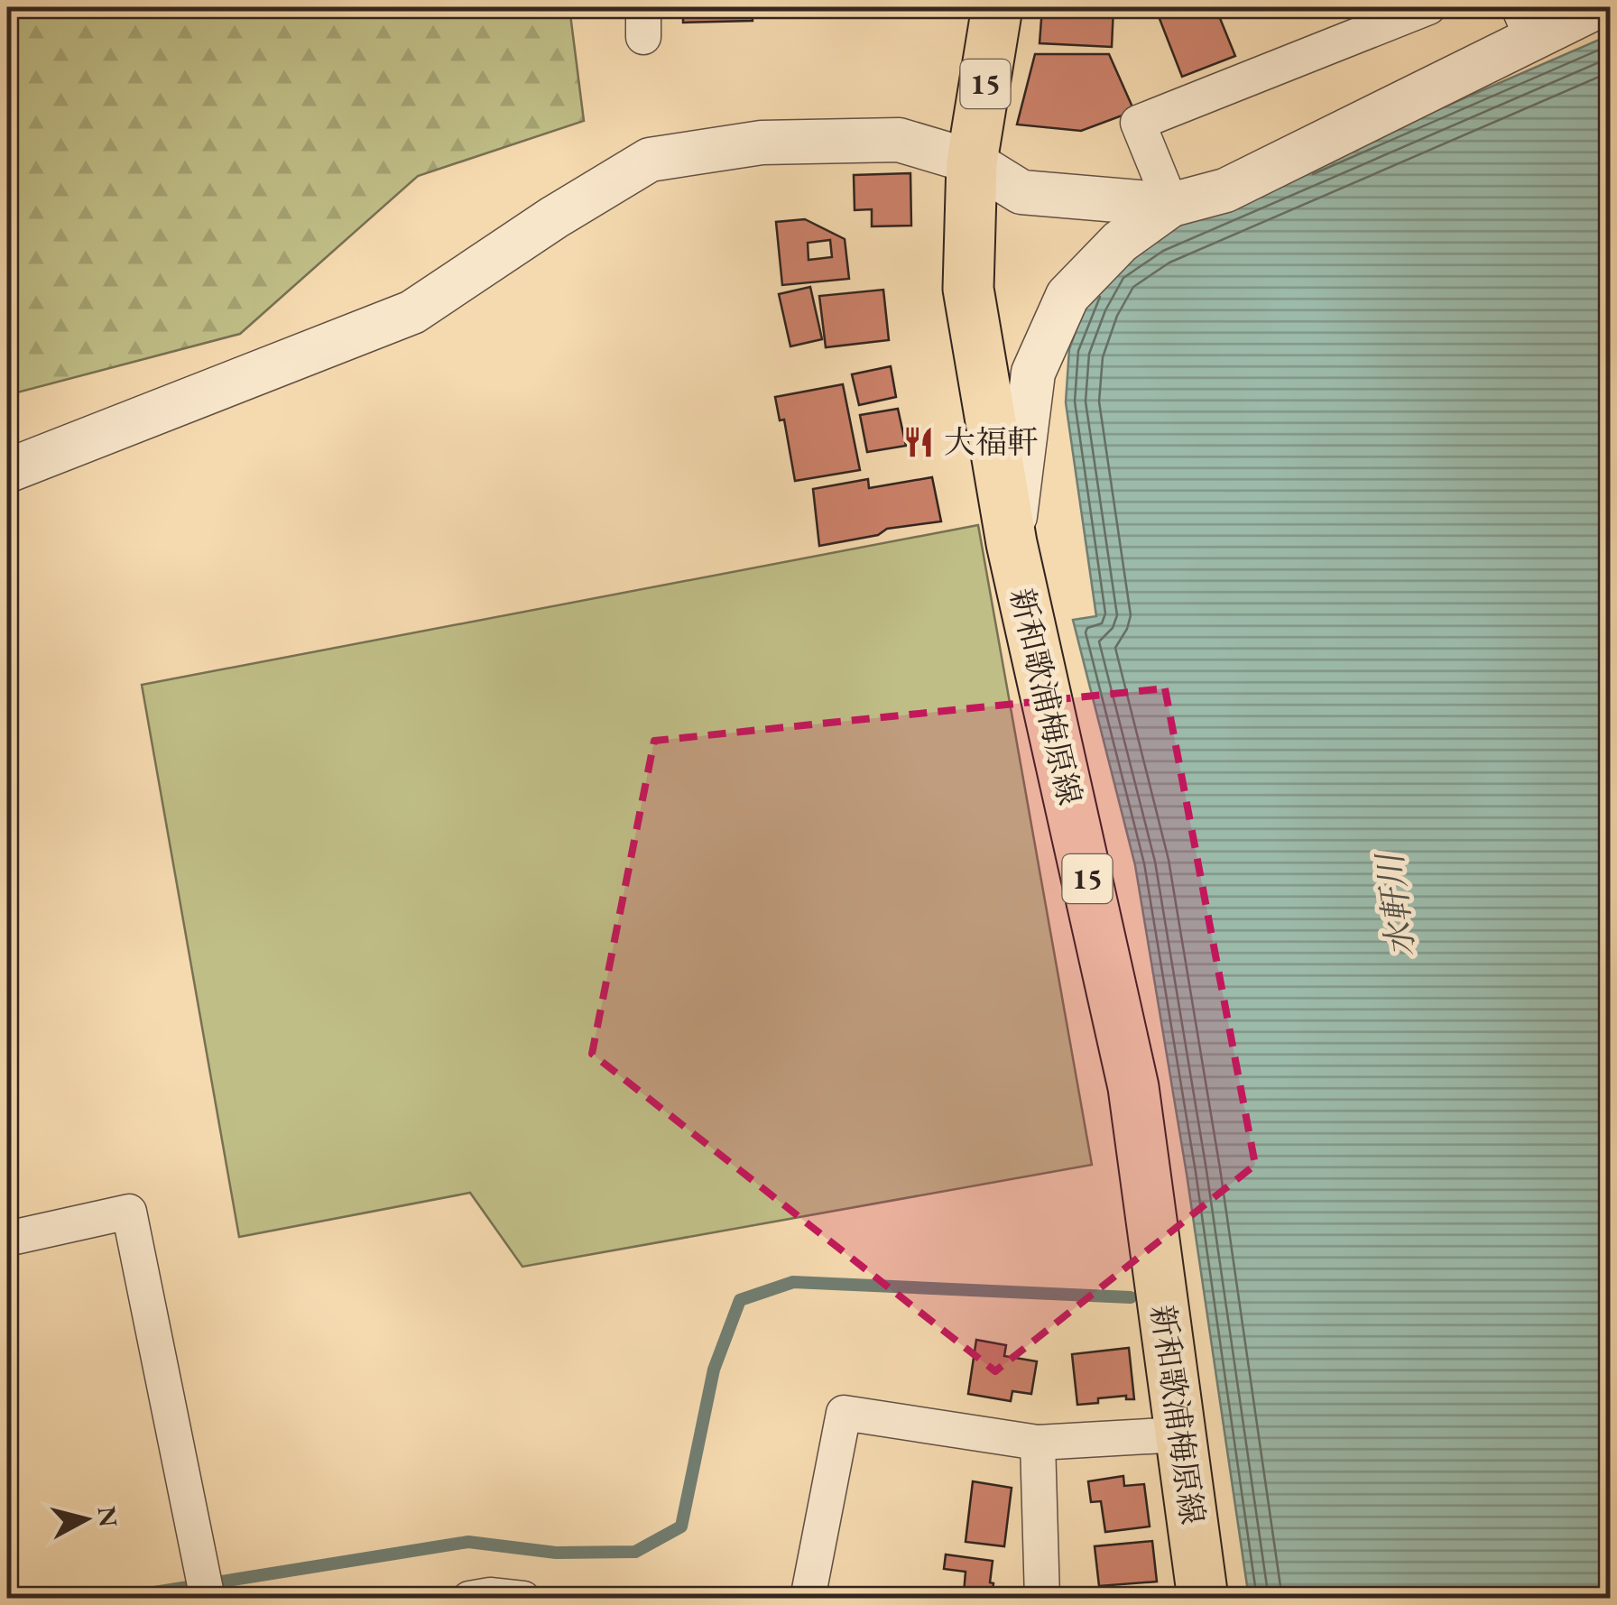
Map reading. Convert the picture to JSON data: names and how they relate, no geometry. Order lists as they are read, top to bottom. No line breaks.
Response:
{"streets":{"main road":["15","新和歌浦梅原線"]},"water":["水軒川"],"places":{"restaurant":["大福軒"]},"north":"right"}
